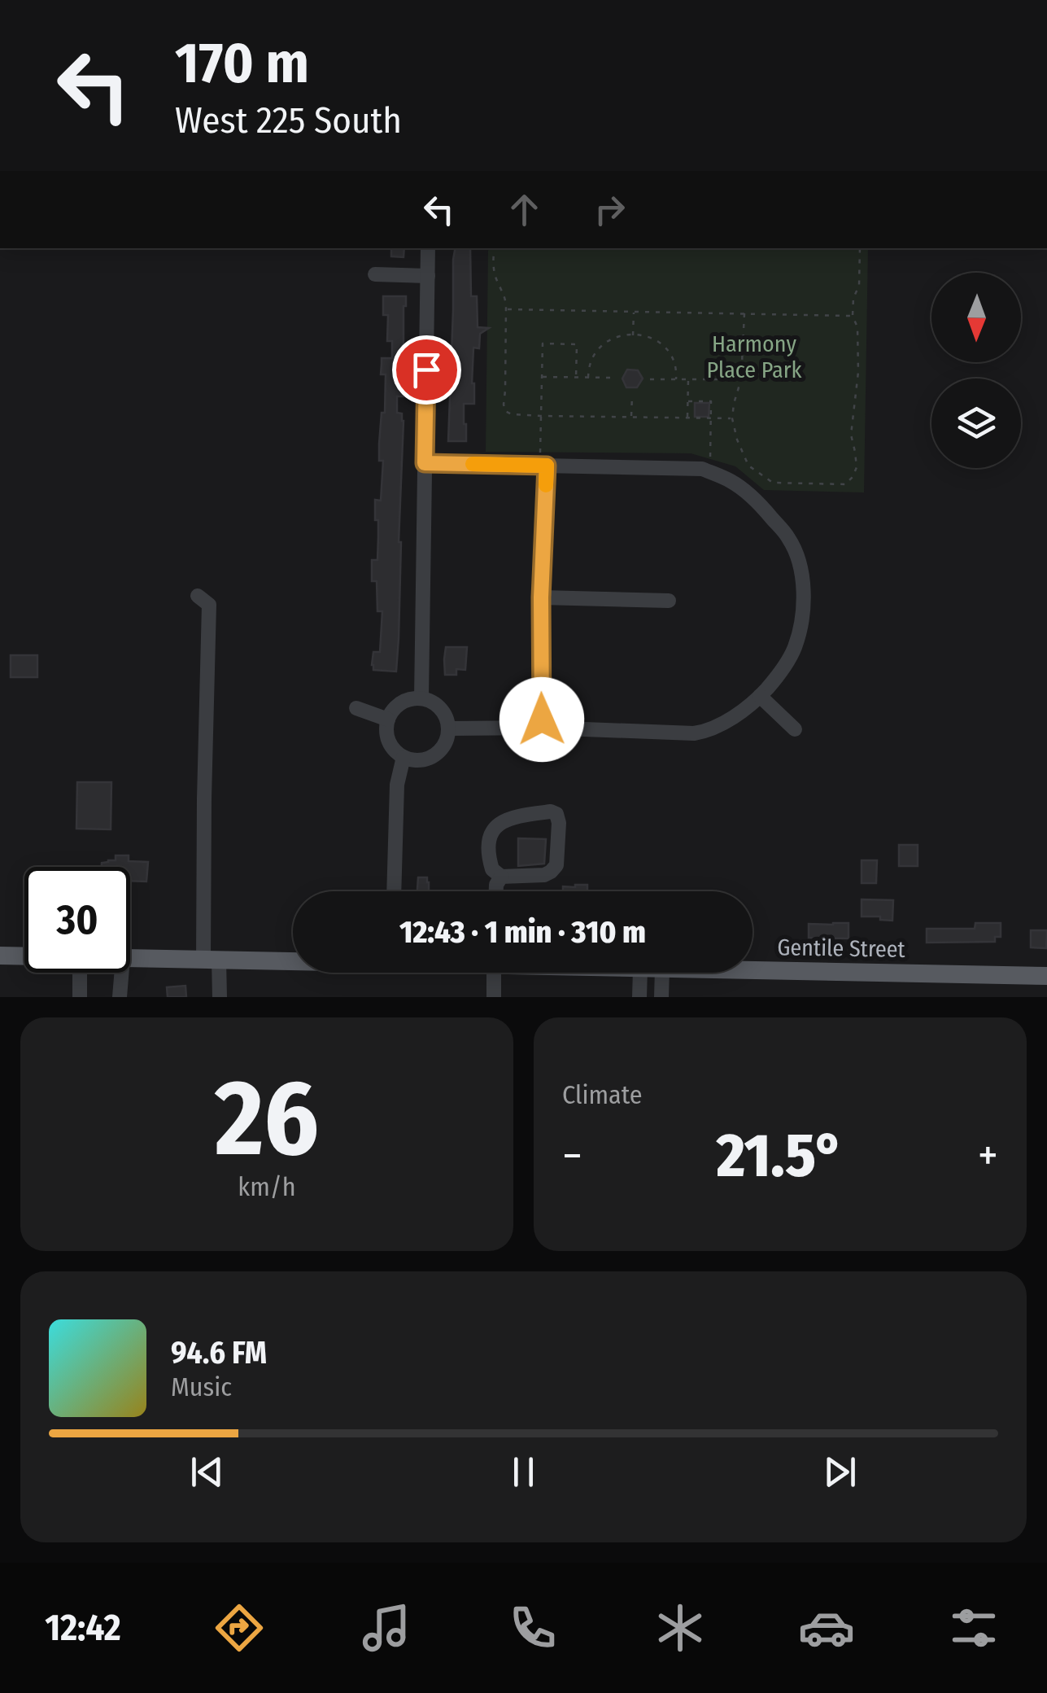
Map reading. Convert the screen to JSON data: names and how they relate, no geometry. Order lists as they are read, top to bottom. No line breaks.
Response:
{"streets":{"main road":["Gentile Street"]},"parks":["Harmony Place Park"],"north":"bottom","page":{"turn":["170 m","West 225 South"],"limit":"30","trip":"12:43 · 1 min · 310 m","tile":[["26","km/h"],"Climate"],"heat":["−","21.5°","+"],"song":["94.6 FM","Music"],"tabs":"12:42"}}
